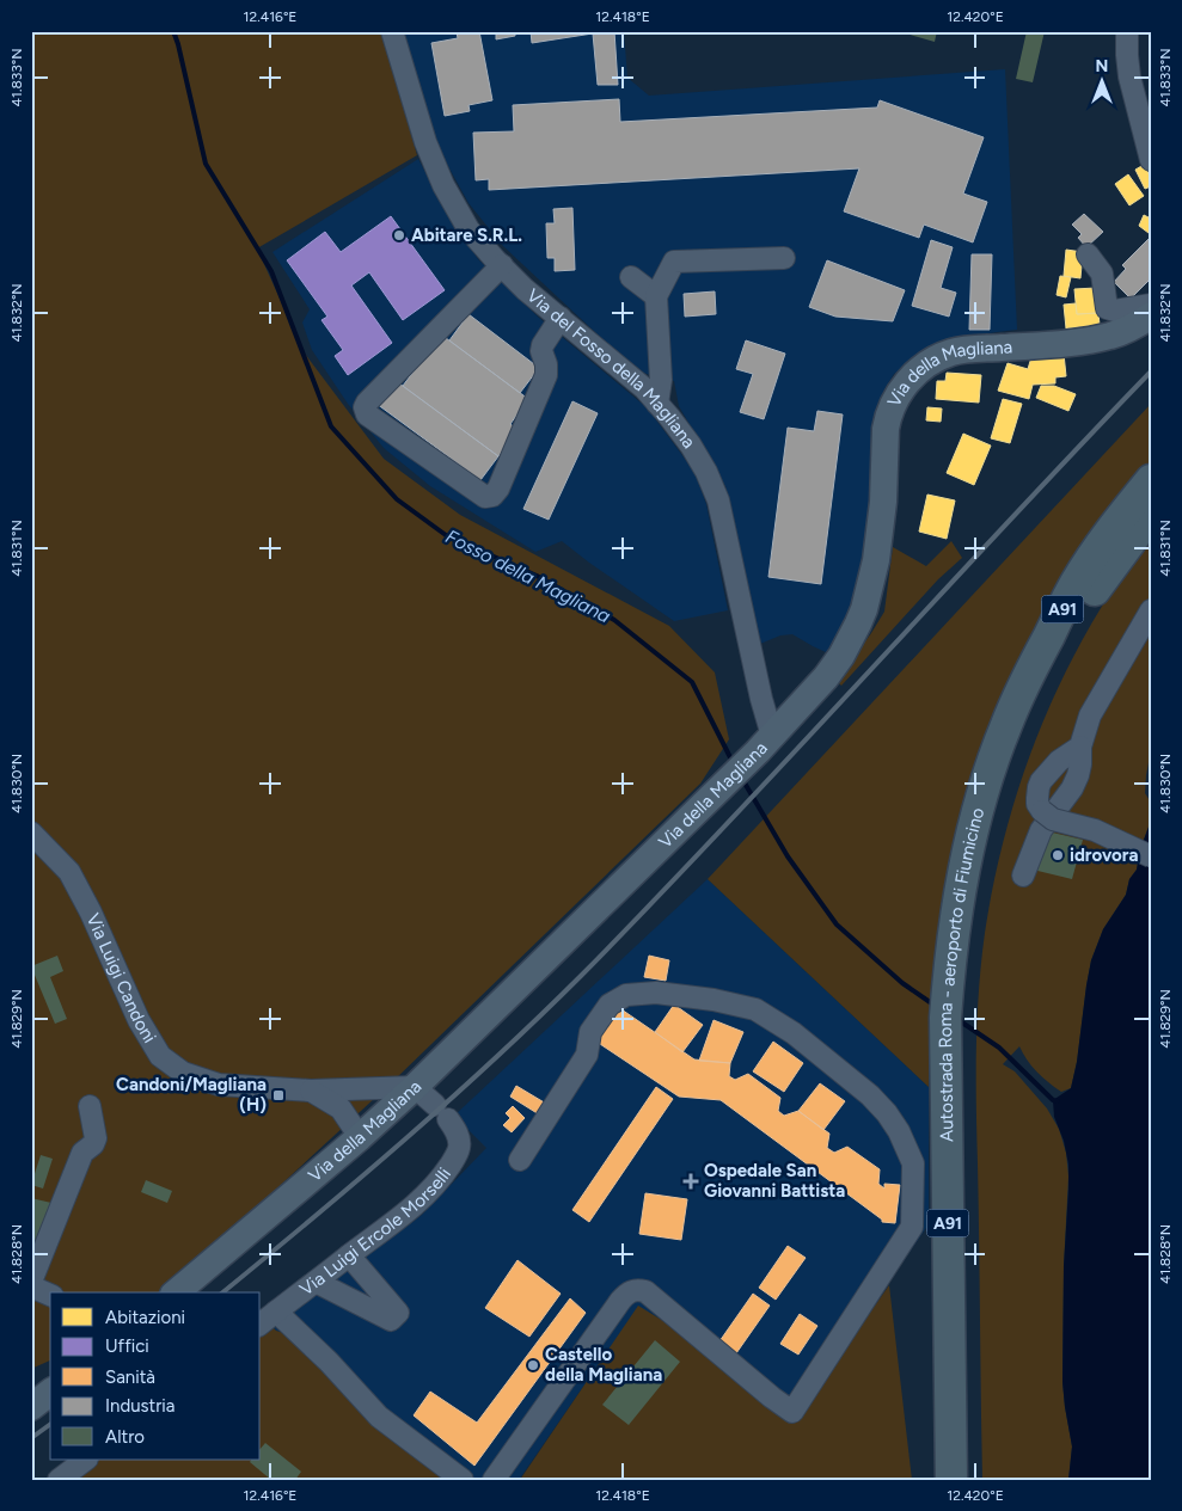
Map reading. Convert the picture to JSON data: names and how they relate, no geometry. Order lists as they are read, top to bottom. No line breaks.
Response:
{"streets":{"highway":["A91","Autostrada Roma - aeroporto di Fiumicino"],"main road":["Via della Magliana"],"street":["Via del Fosso della Magliana","Via Luigi Candoni","Via Luigi Ercole Morselli"]},"crossings":[["Via del Fosso della Magliana","Via della Magliana"],["Via della Magliana","Via Luigi Candoni"],["Via della Magliana","Via Luigi Ercole Morselli"],["Via Luigi Candoni","Via Luigi Ercole Morselli"]],"water":["Fosso della Magliana"],"places":{"other":["Abitare S.R.L.","idrovora","Castello della Magliana"],"transit":["Candoni/Magliana (H)"],"health":["Ospedale San Giovanni Battista"]},"legend":["Abitazioni","Uffici","Sanità","Industria","Altro"],"north":"top","coordinates":["12.416°E","12.418°E","12.420°E","41.833°N","41.832°N","41.831°N","41.830°N","41.829°N","41.828°N"]}
